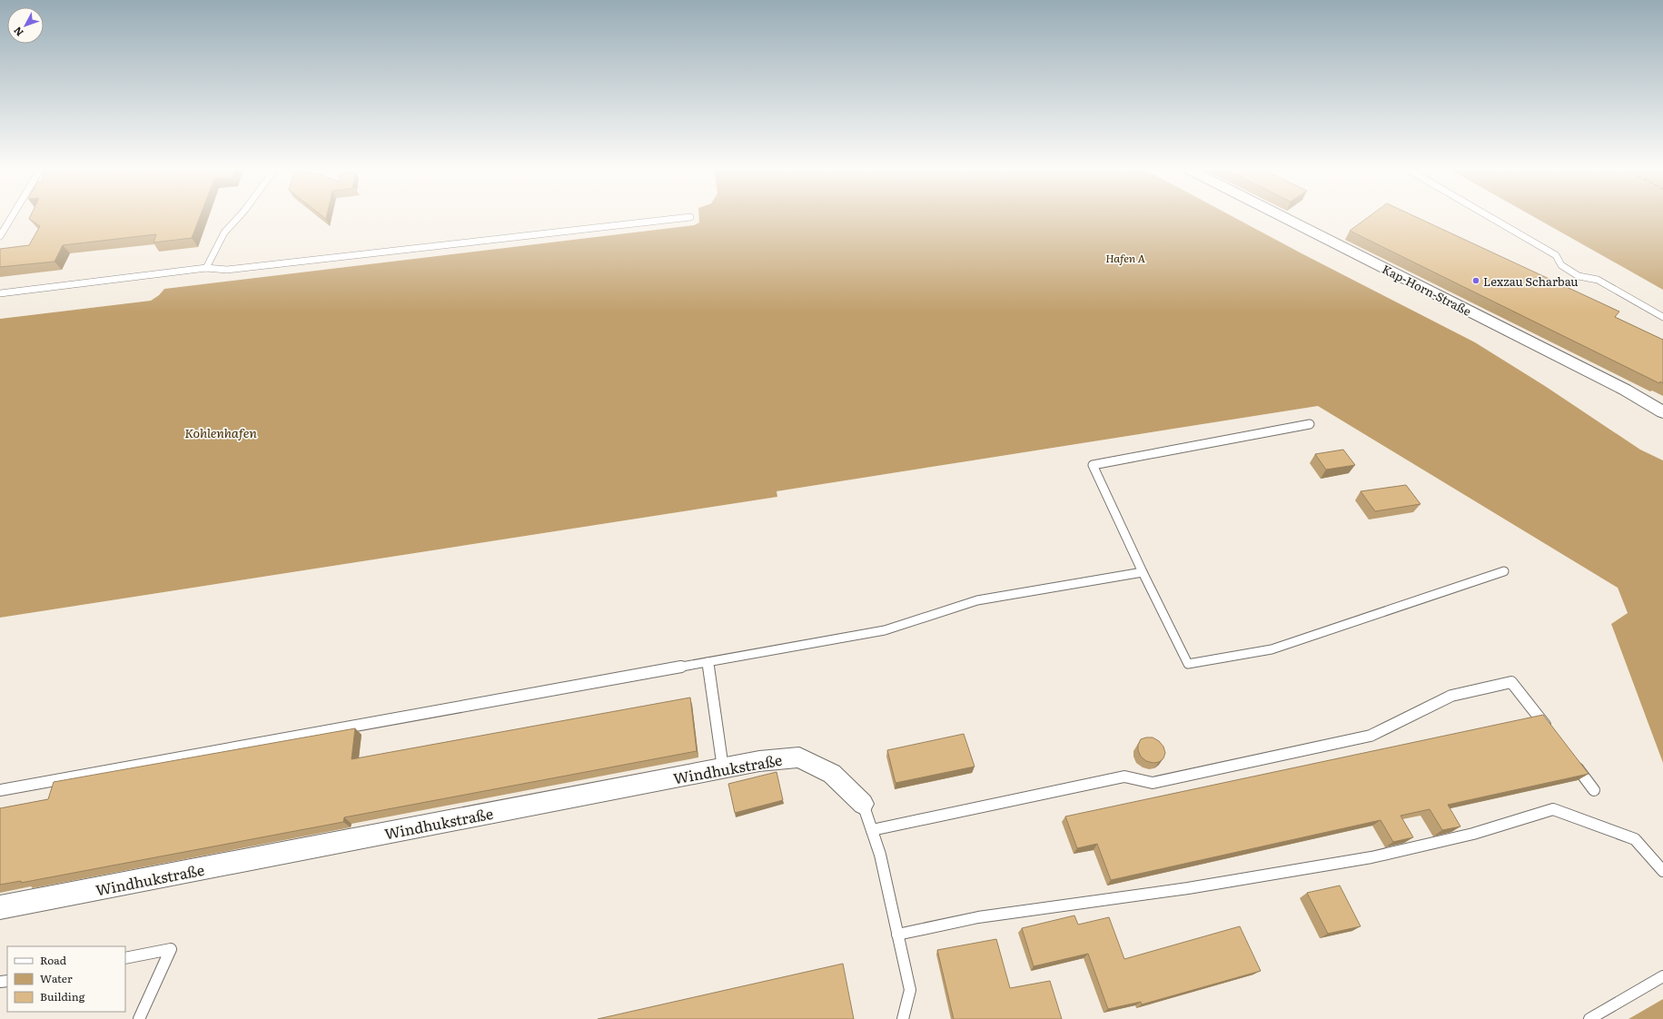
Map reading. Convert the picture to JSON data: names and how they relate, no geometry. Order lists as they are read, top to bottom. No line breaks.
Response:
{"streets":{"street":["Kap-Horn-Straße","Windhukstraße"]},"water":["Hafen A","Kohlenhafen"],"places":["Lexzau Scharbau"],"legend":["Road","Water","Building"],"north":"bottom left"}
